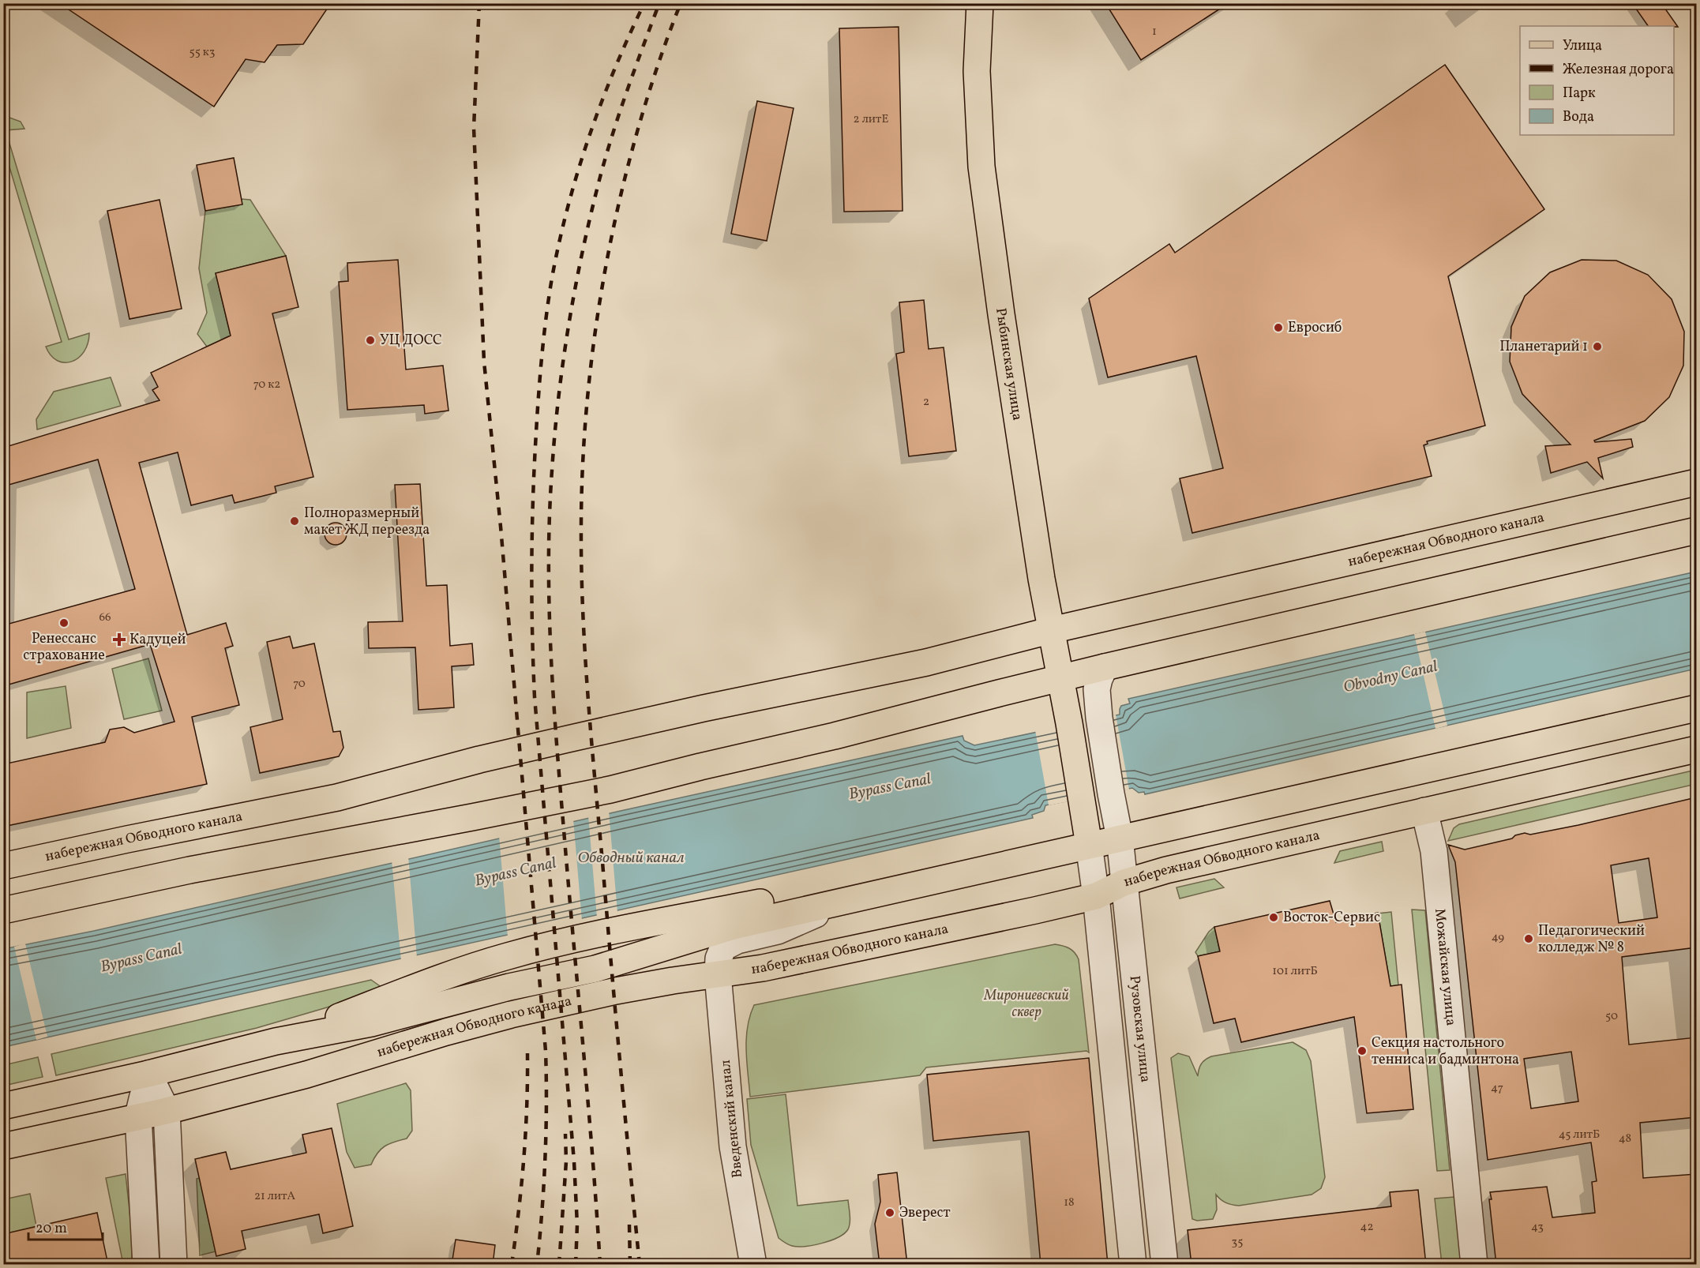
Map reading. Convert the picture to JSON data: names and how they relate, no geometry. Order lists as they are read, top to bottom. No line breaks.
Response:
{"streets":{"main road":["Рыбинская улица","набережная Обводного канала","Рузовская улица"],"street":["Можайская улица","Введенский канал"]},"crossings":[["Рыбинская улица","набережная Обводного канала"],["Рыбинская улица","Рузовская улица"],["набережная Обводного канала","Можайская улица"],["набережная Обводного канала","Рузовская улица"],["набережная Обводного канала","Введенский канал"]],"water":["Obvodny Canal","Bypass Canal","Обводный канал"],"parks":["Мирониевский сквер"],"places":{"other":["Евросиб","УЦ ДОСС","Планетарий 1","Полноразмерный макет ЖД переезда","Ренессанс страхование","Восток-Сервис","Педагогический колледж № 8","Секция настольного тенниса и бадминтона","Эверест"],"health":["Кадуцей"]},"house_numbers":["1","55 к3","2 литЕ","70 к2","2","66","70","49","101 литБ","50","47","45 литБ","48","21 литА","18","42","43","35"],"legend":["Улица","Железная дорога","Парк","Вода"],"scale_bar":"20 m"}
